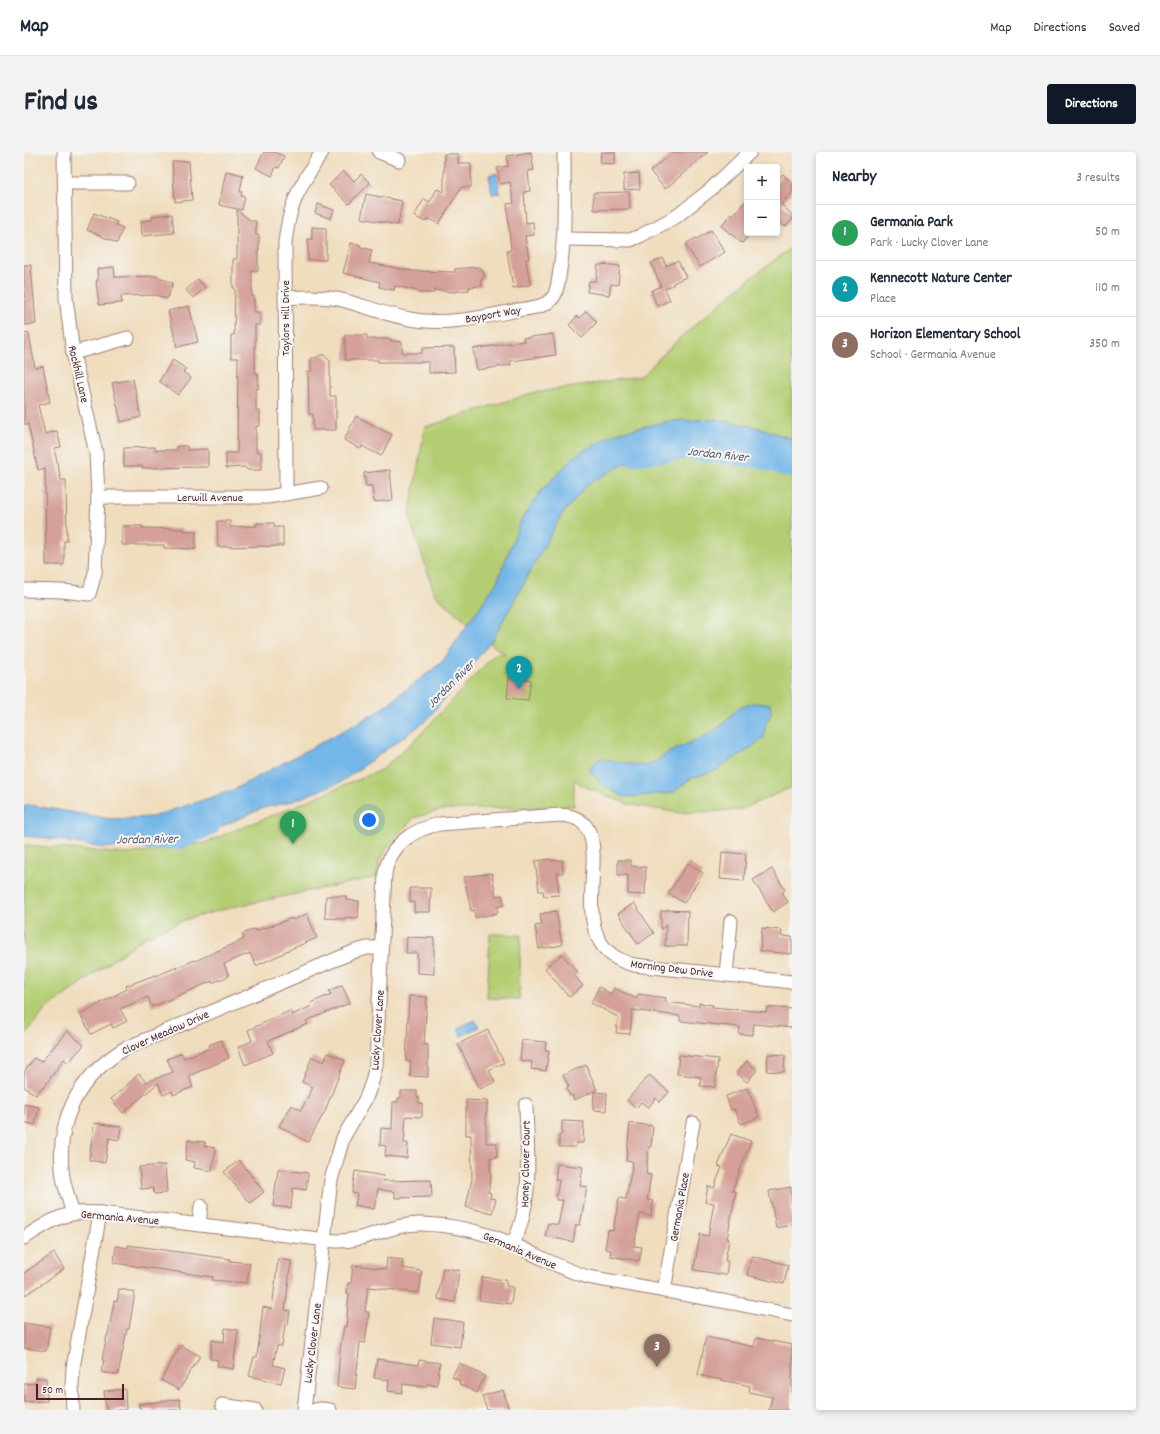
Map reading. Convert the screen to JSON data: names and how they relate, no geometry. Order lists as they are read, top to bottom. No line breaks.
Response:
{"streets":{"street":["Bayport Way","Taylors Hill Drive","Rockhill Lane","Lerwill Avenue","Morning Dew Drive","Lucky Clover Lane","Clover Meadow Drive","Honey Clover Court","Germania Place","Germania Avenue"]},"crossings":[["Bayport Way","Taylors Hill Drive"],["Taylors Hill Drive","Lerwill Avenue"],["Rockhill Lane","Lerwill Avenue"],["Morning Dew Drive","Lucky Clover Lane"],["Lucky Clover Lane","Clover Meadow Drive"],["Lucky Clover Lane","Germania Avenue"],["Clover Meadow Drive","Germania Avenue"],["Honey Clover Court","Germania Avenue"],["Germania Place","Germania Avenue"]],"water":["Jordan River"],"scale_bar":"50 m","page":{"header":"Map","nav":["Map","Directions","Saved"],"title":"Find us","buttons":"Directions","heading":["Nearby","3 results"],"map_buttons":["+","−"],"list":[{"mark":"1","name":"Germania Park","note":"Park · Lucky Clover Lane","value":"50 m"},{"mark":"2","name":"Kennecott Nature Center","note":"Place","value":"110 m"},{"mark":"3","name":"Horizon Elementary School","note":"School · Germania Avenue","value":"350 m"}],"pins":["2","1","3"],"scale":"50 m"}}
